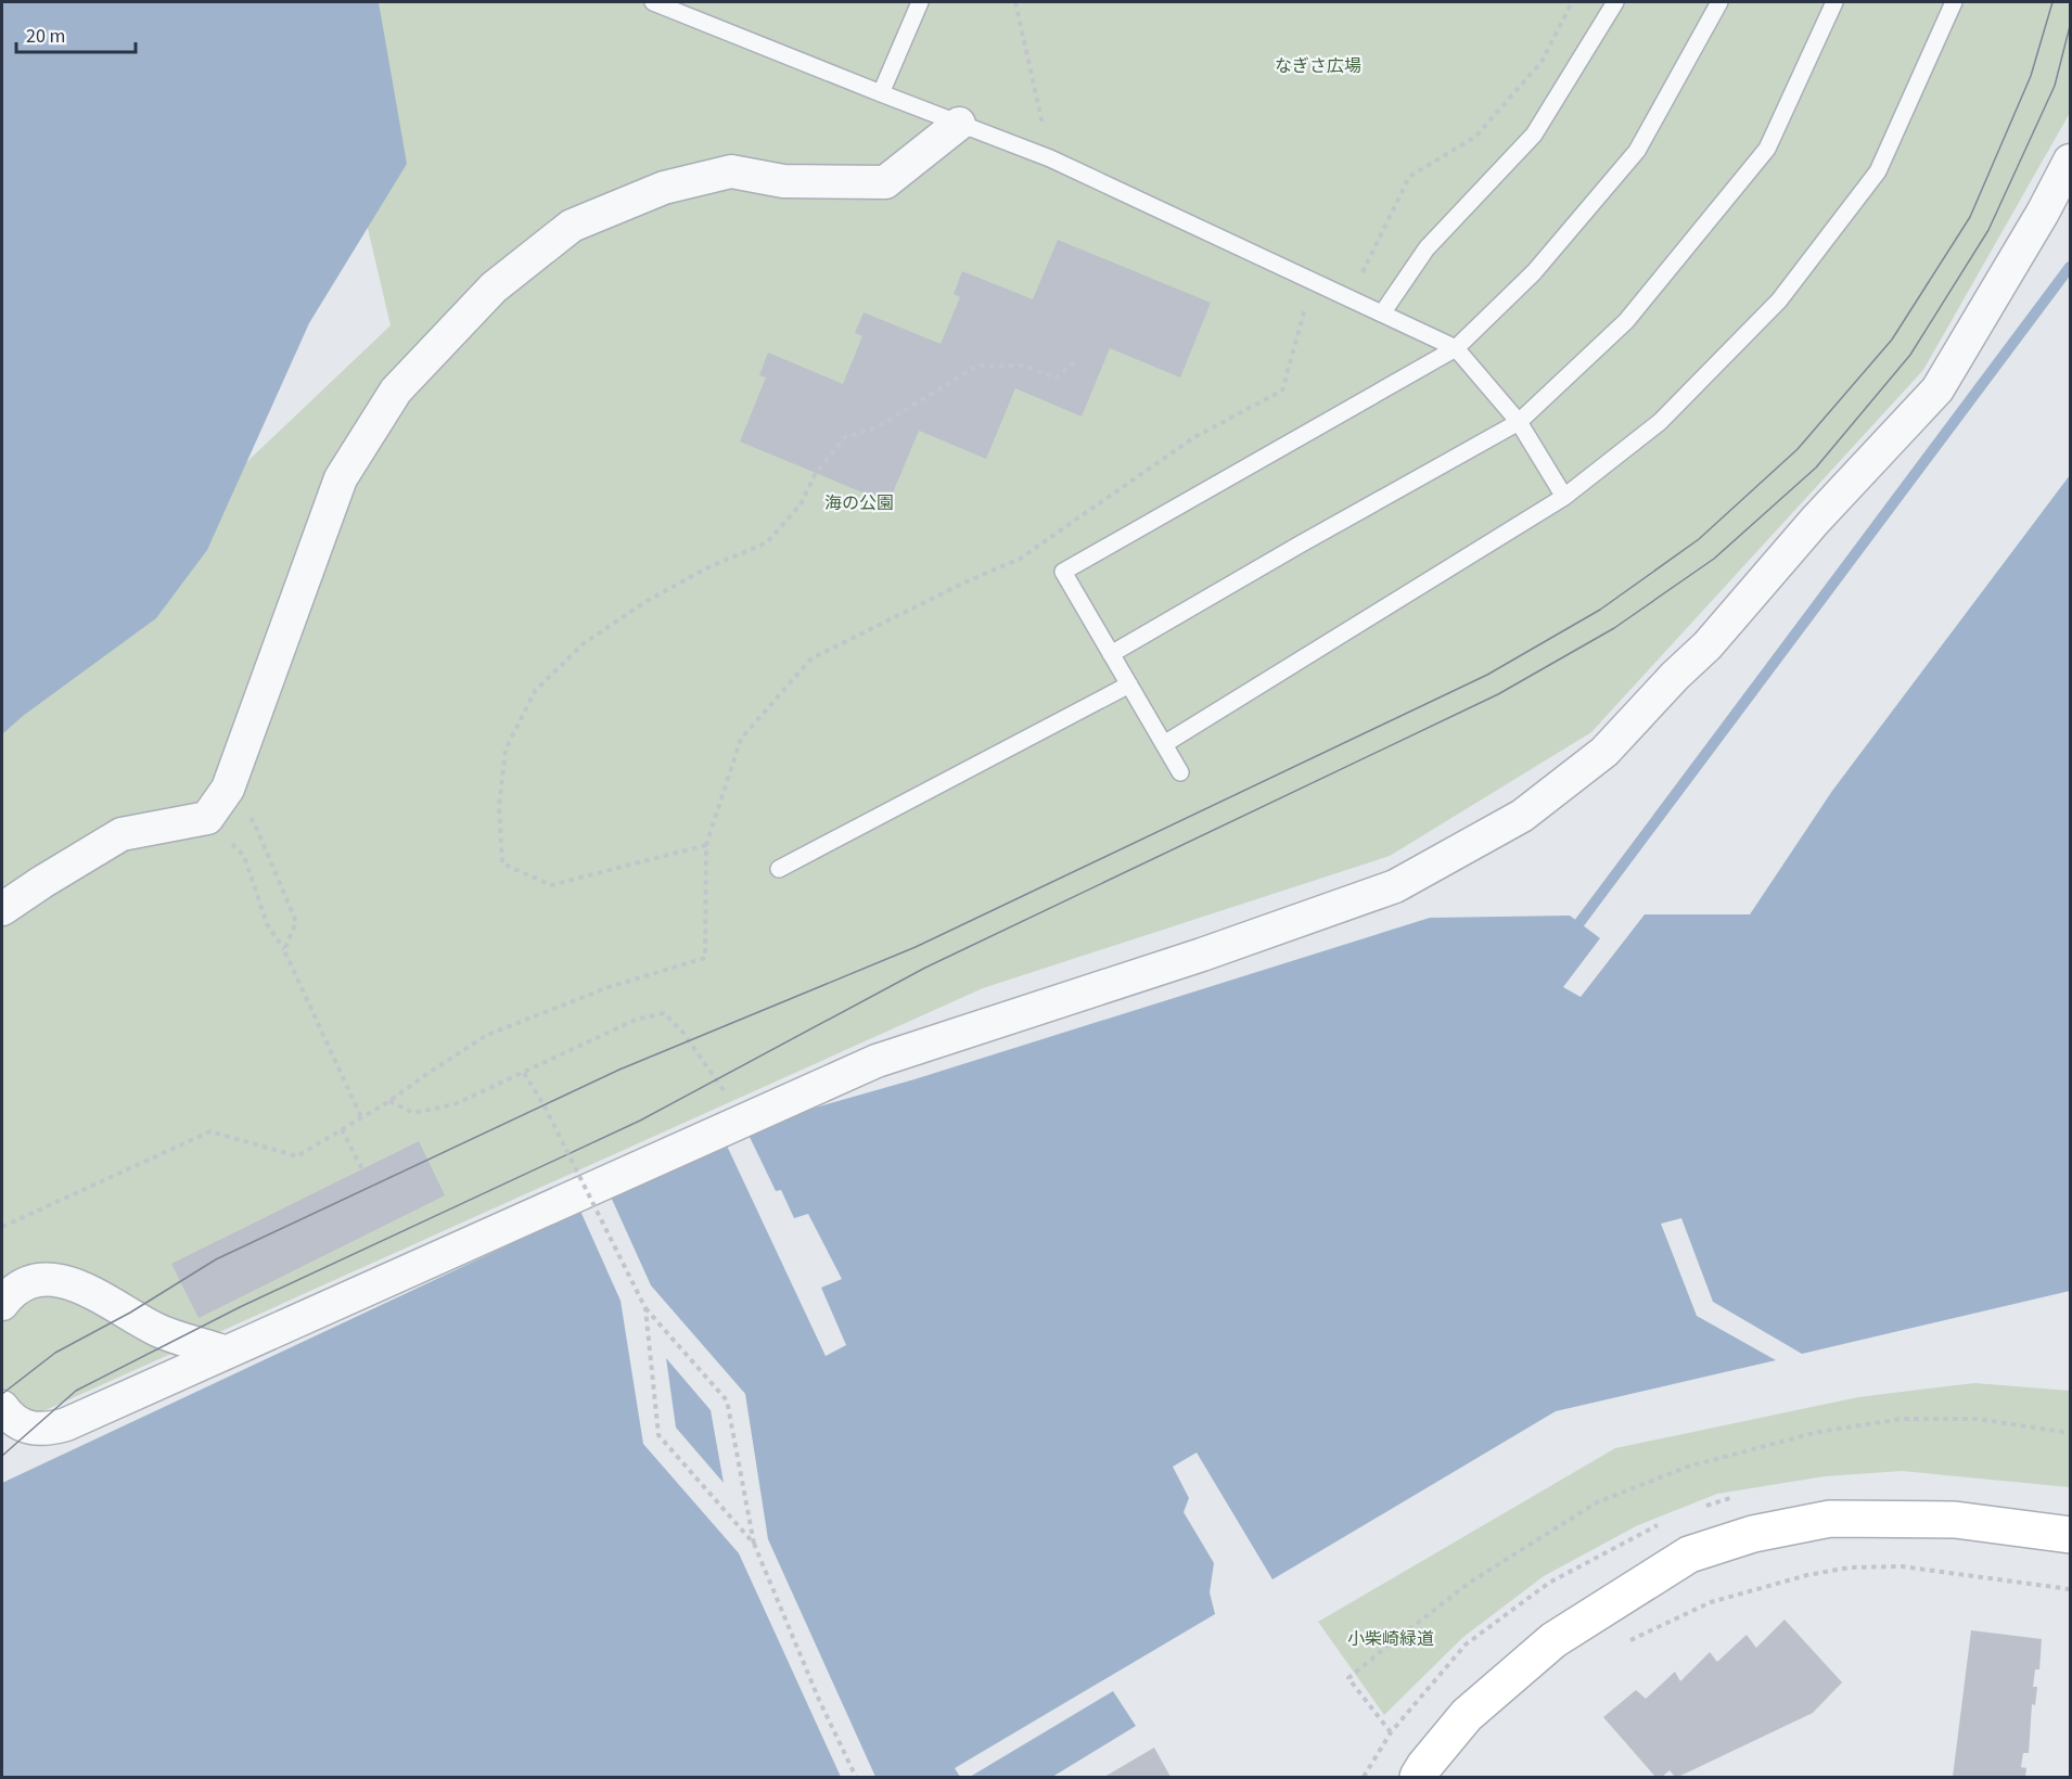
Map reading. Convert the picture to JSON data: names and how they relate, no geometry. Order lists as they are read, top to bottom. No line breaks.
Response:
{"parks":["なぎさ広場","海の公園","小柴崎緑道"],"scale_bar":"20 m"}
